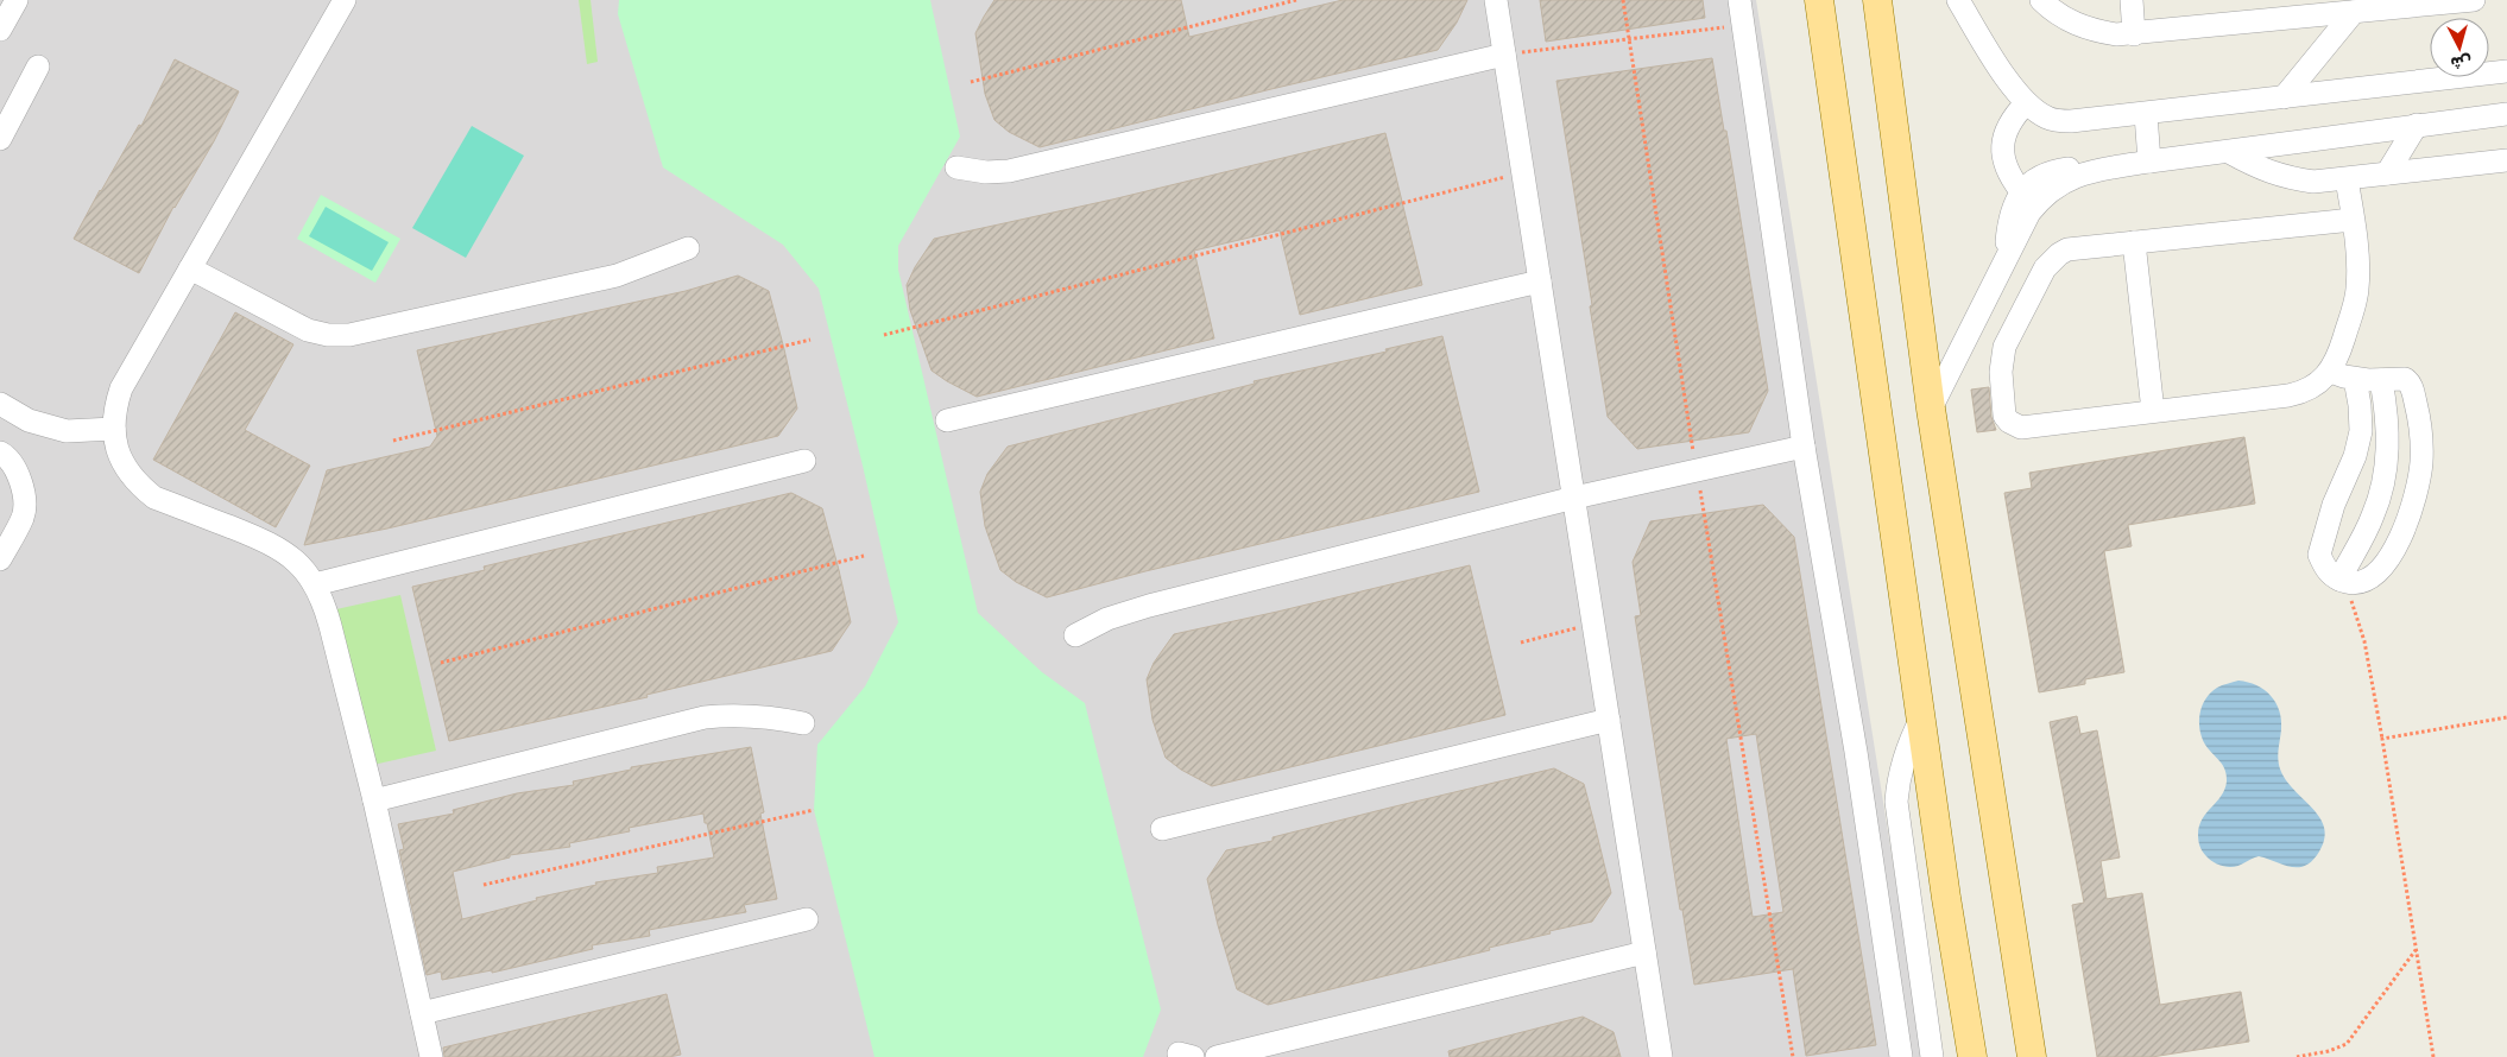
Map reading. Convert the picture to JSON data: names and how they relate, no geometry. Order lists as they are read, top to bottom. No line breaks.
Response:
{"north":"bottom"}
